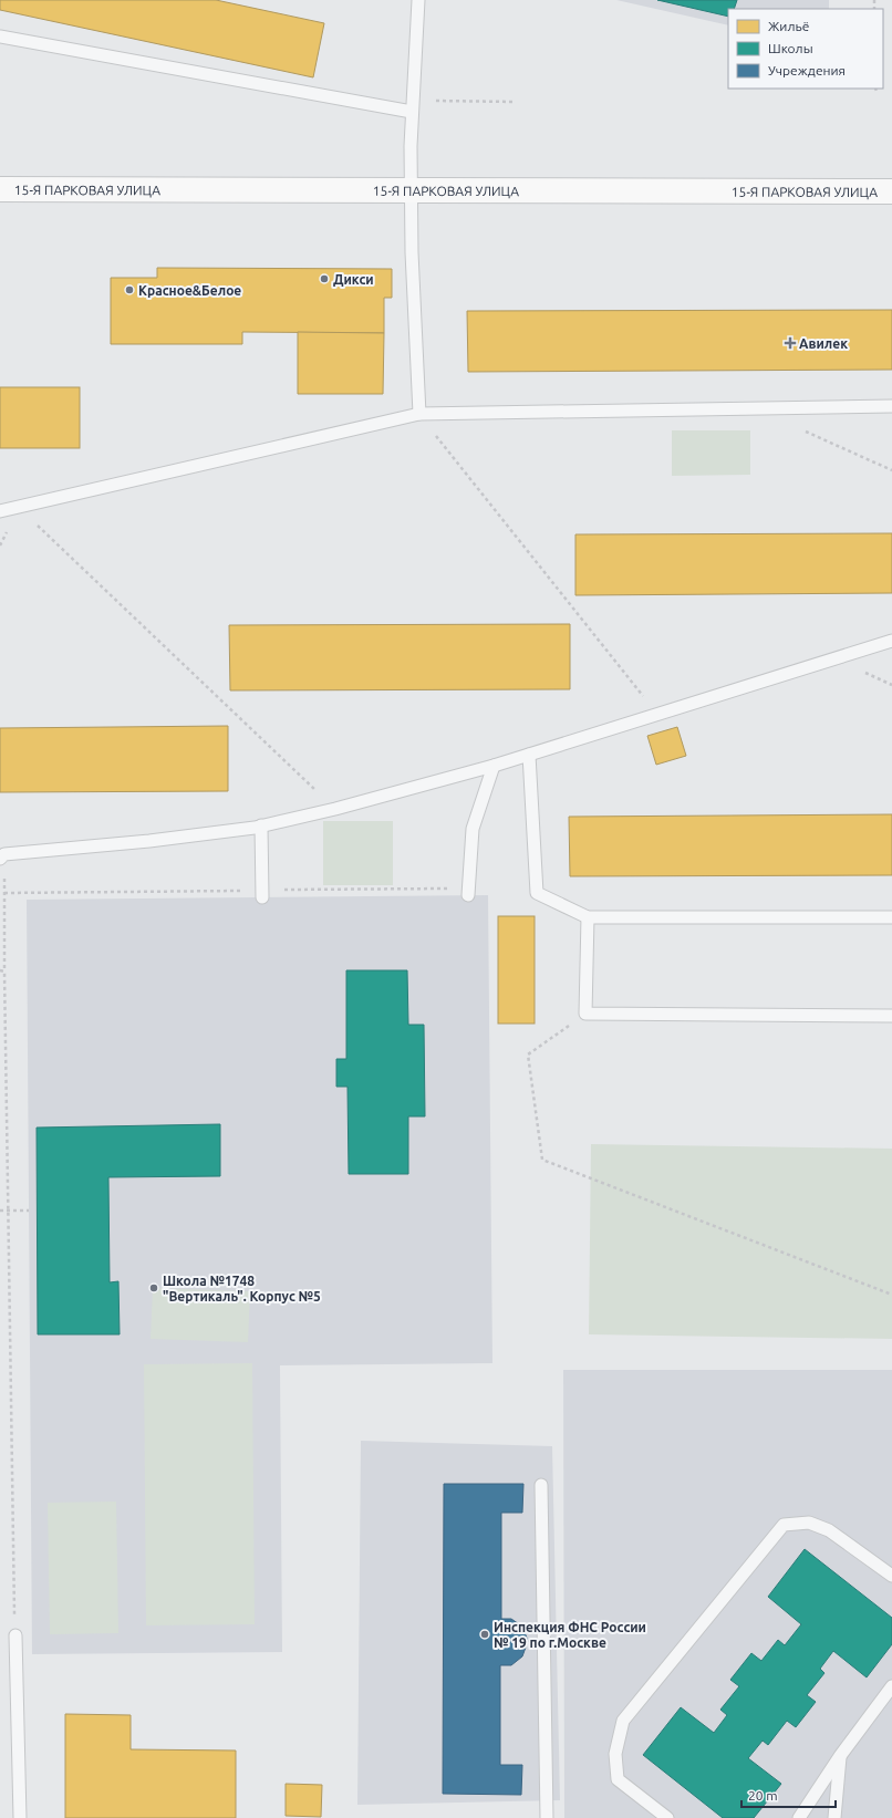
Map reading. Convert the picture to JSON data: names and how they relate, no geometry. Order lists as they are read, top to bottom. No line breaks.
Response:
{"streets":{"street":["15-Я ПАРКОВАЯ УЛИЦА"]},"places":{"other":["Дикси","Красное&Белое","Школа №1748 \"Вертикаль\". Корпус №5","Инспекция ФНС России № 19 по г.Москве"],"health":["Авилек"]},"legend":["Жильё","Школы","Учреждения"],"scale_bar":"20 m"}
